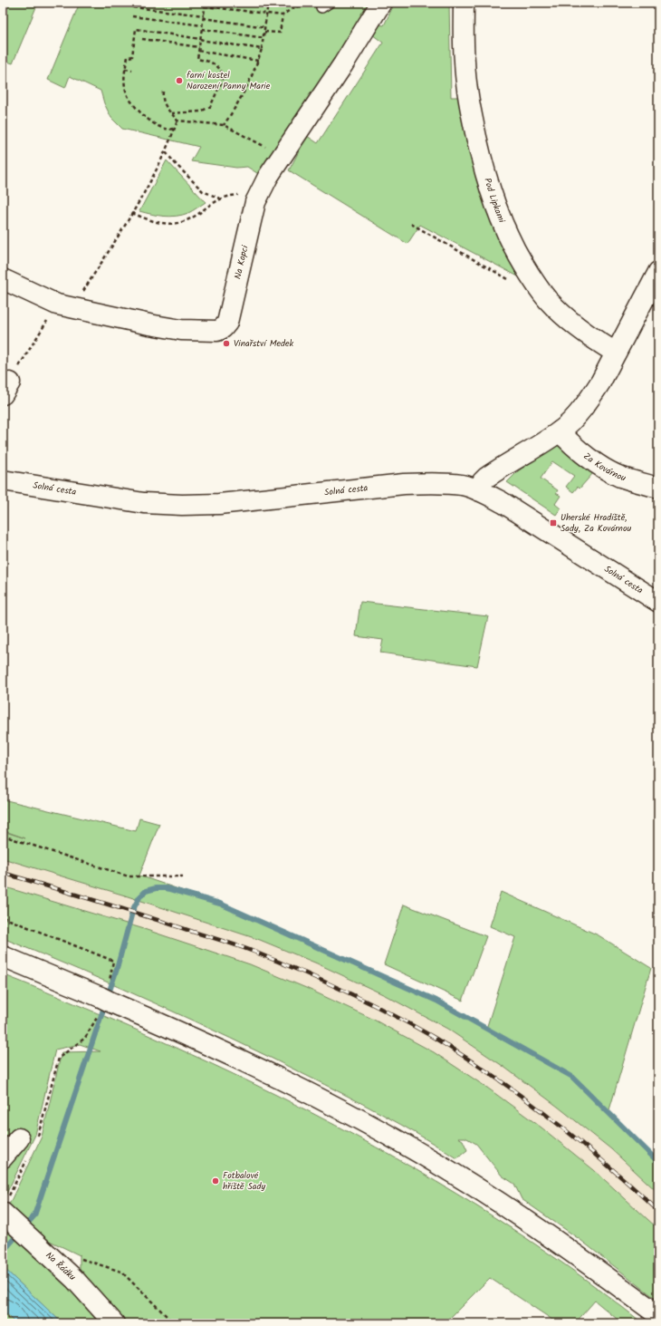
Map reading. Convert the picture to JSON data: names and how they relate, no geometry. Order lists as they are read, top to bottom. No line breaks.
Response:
{"streets":{"street":["Pod Lipkami","Na Kopci","Za Kovárnou","Solná cesta","Na Řádku"]},"places":{"other":["farní kostel Narození Panny Marie","Vinařství Medek","Fotbalové hřiště Sady"],"transit":["Uherské Hradiště, Sady, Za Kovárnou"]}}
